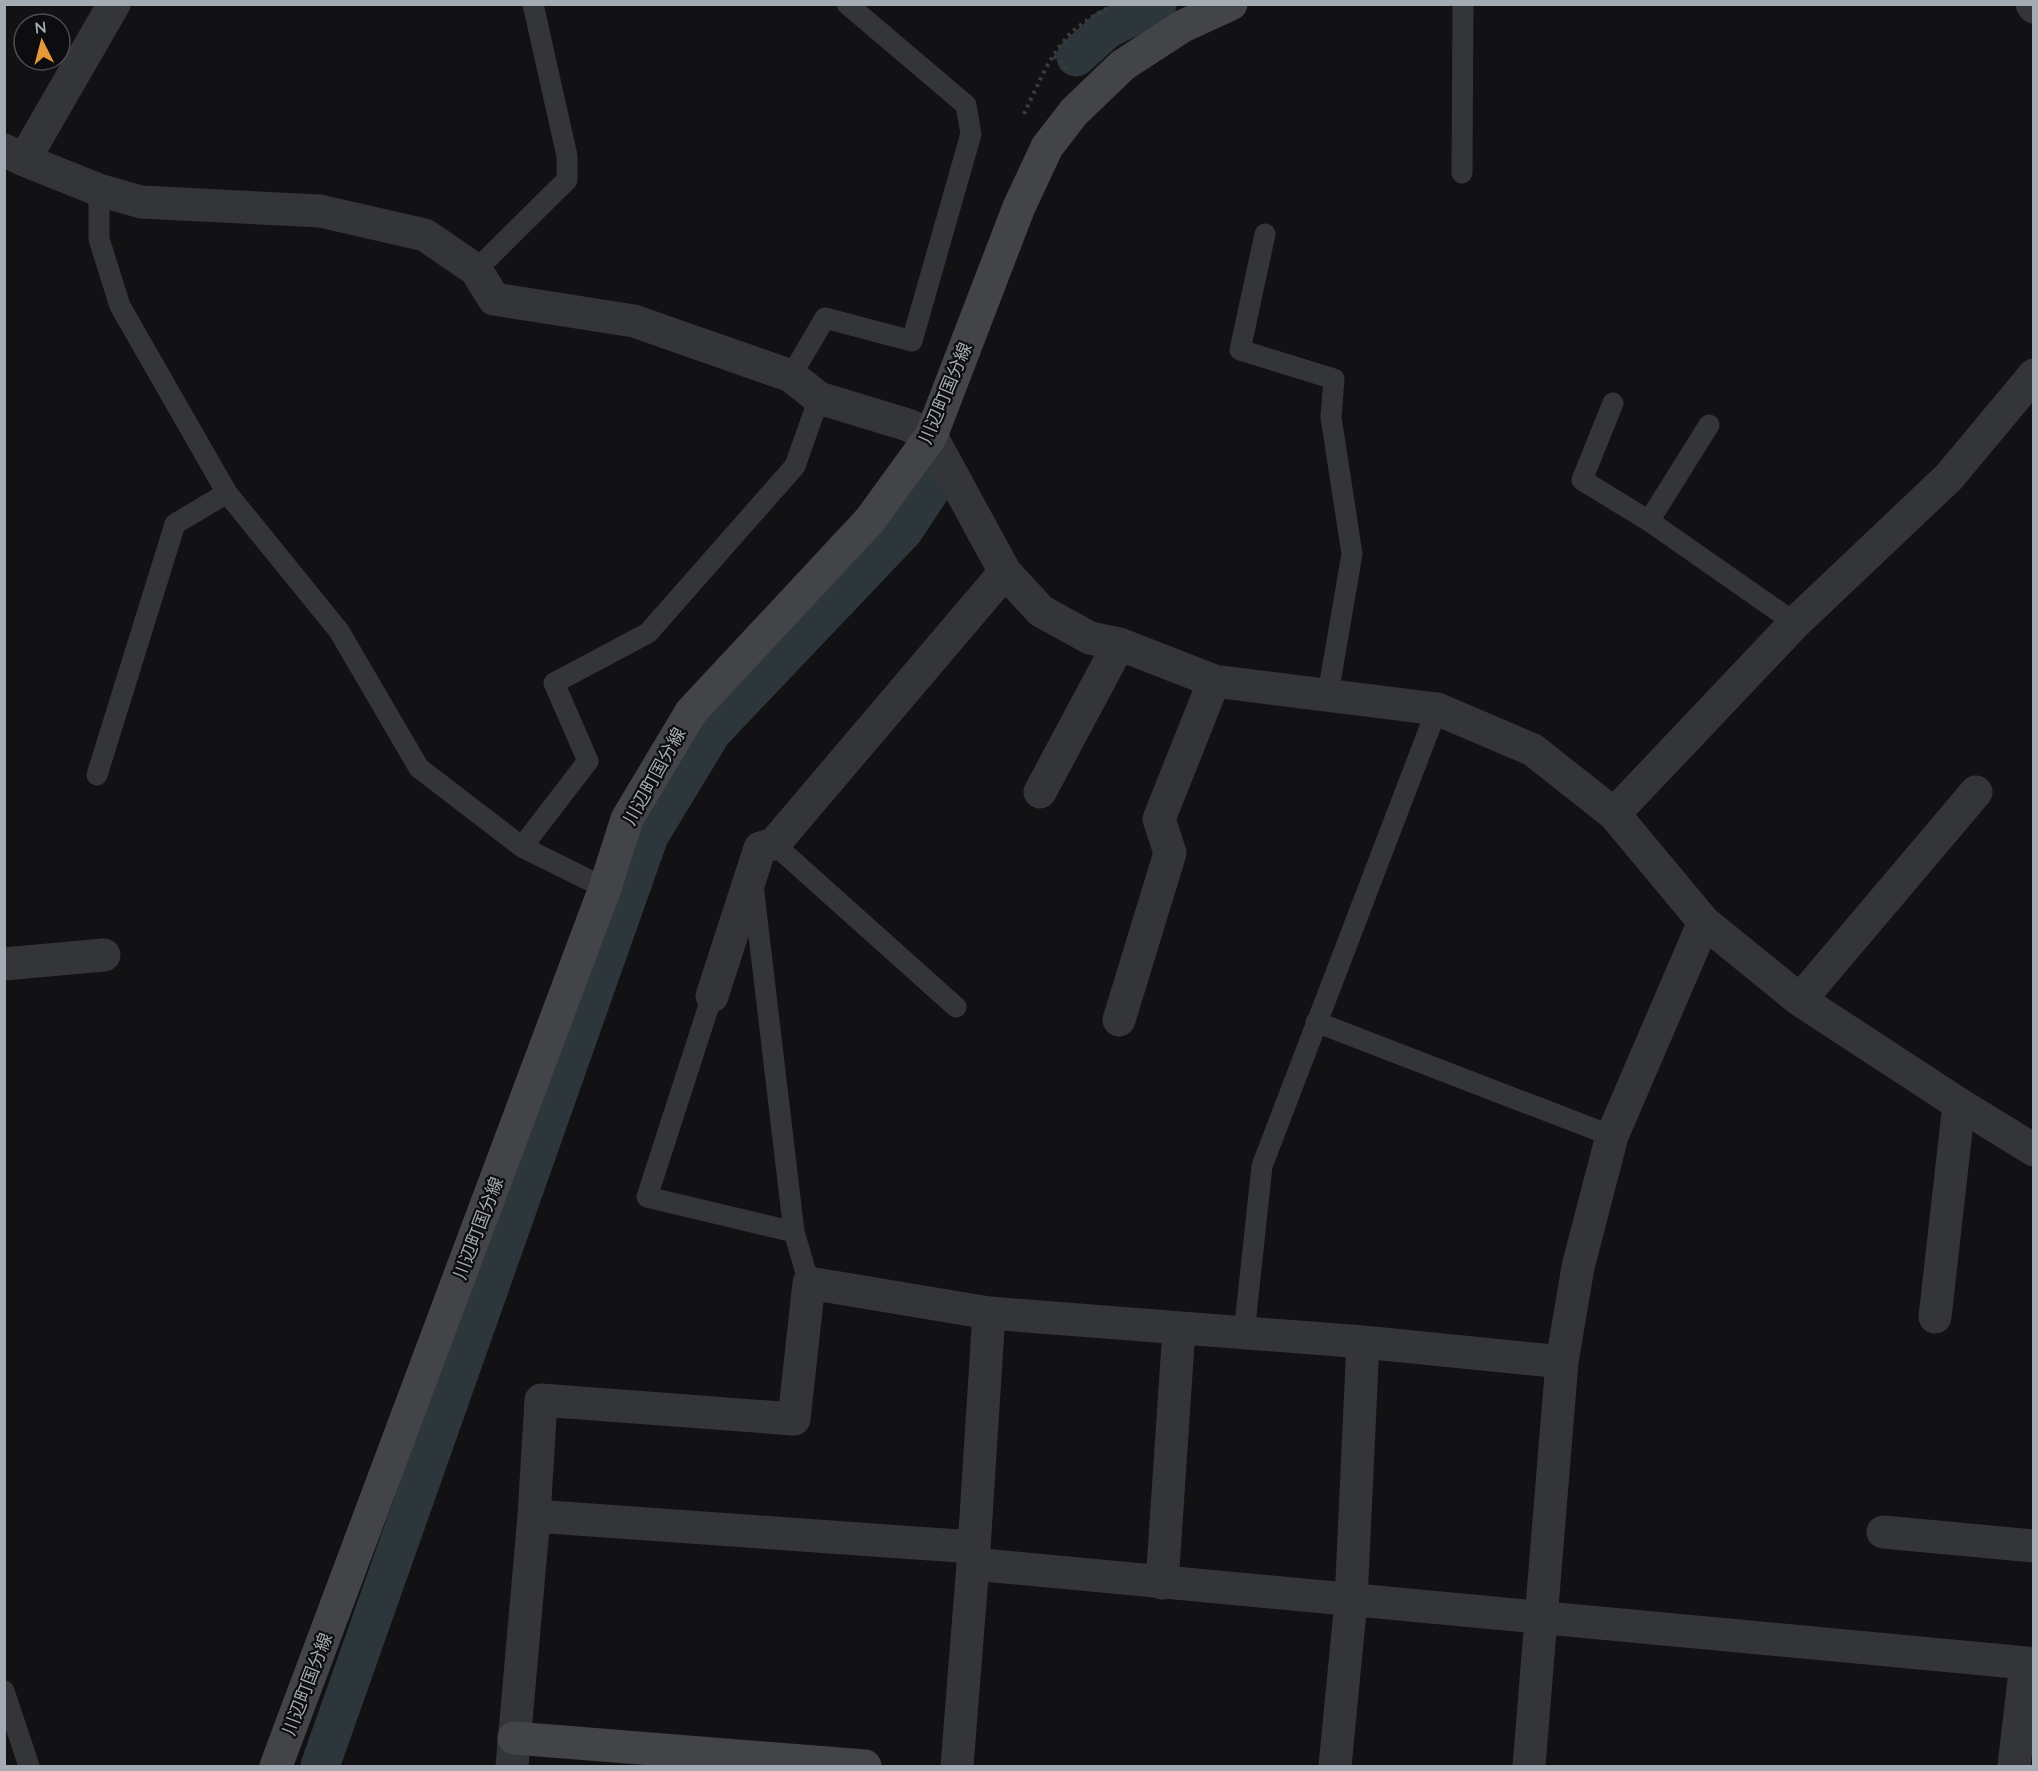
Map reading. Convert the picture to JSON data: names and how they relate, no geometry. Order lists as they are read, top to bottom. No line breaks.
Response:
{"streets":{"street":["川辺町国分線"]},"north":"top"}
